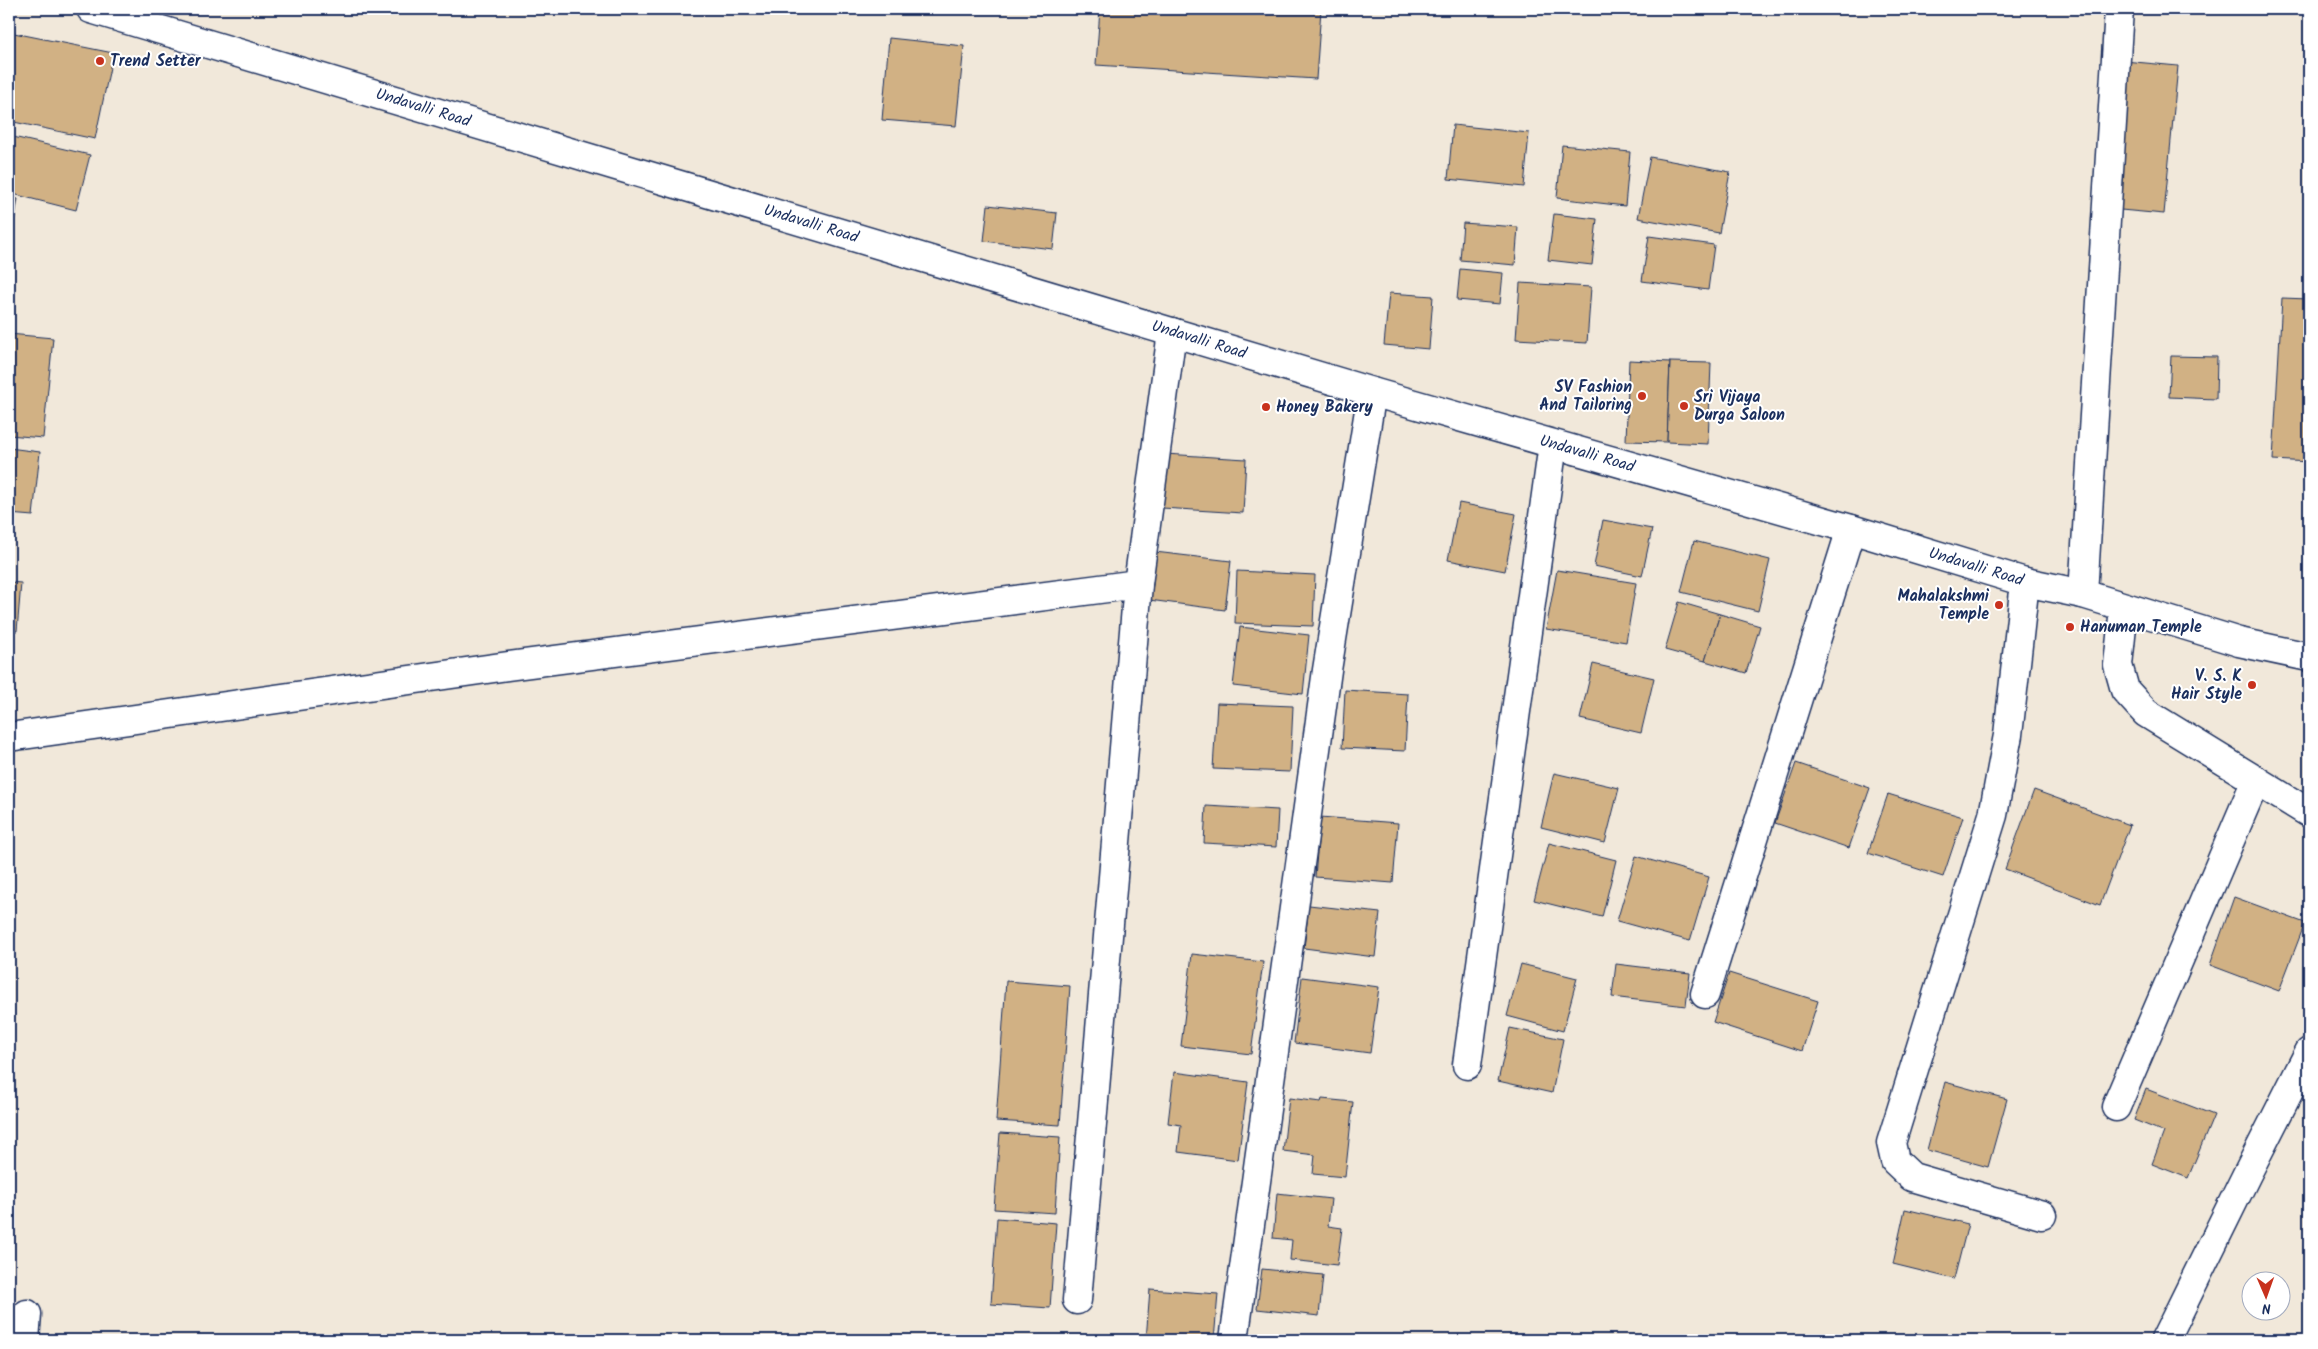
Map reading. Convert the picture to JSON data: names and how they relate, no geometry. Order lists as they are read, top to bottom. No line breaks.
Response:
{"streets":{"street":["Undavalli Road"]},"places":["Trend Setter","SV Fashion And Tailoring","Sri Vijaya Durga Saloon","Honey Bakery","Mahalakshmi Temple","Hanuman Temple","V. S. K Hair Style"],"north":"bottom"}
